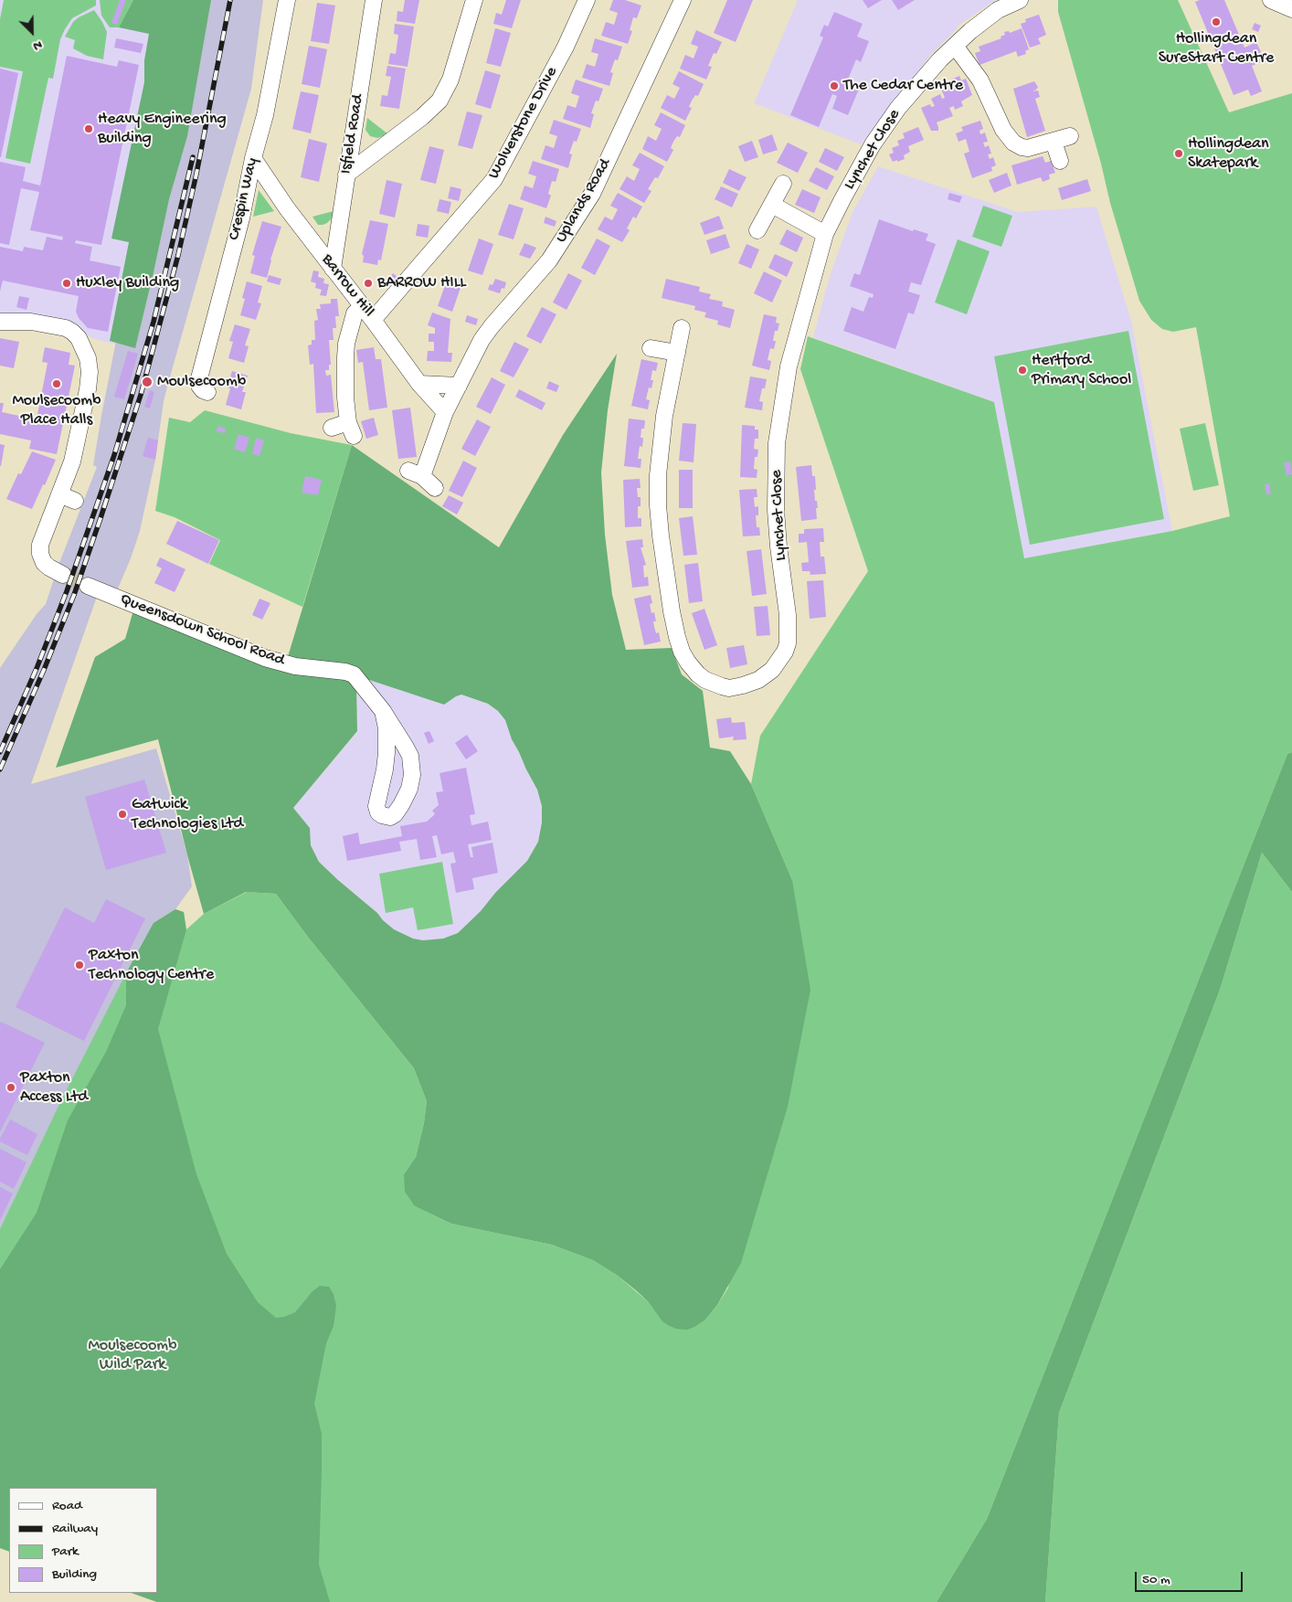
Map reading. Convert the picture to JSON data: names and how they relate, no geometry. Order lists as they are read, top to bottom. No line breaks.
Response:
{"streets":{"street":["Wolverstone Drive","Isfield Road","Lynchet Close","Crespin Way","Uplands Road","Barrow Hill","Queensdown School Road"]},"crossings":[["Wolverstone Drive","Barrow Hill"],["Isfield Road","Barrow Hill"],["Crespin Way","Barrow Hill"],["Uplands Road","Barrow Hill"]],"parks":["Moulsecoomb Wild Park"],"places":["Hollingdean SureStart Centre","The Cedar Centre","Heavy Engineering Building","Hollingdean Skatepark","Huxley Building","BARROW HILL","Hertford Primary School","Moulsecoomb","Moulsecoomb Place Halls","Gatwick Technologies Ltd","Paxton Technology Centre","Paxton Access Ltd"],"legend":["Road","Railway","Park","Building"],"scale_bar":"50 m","north":"bottom right"}
